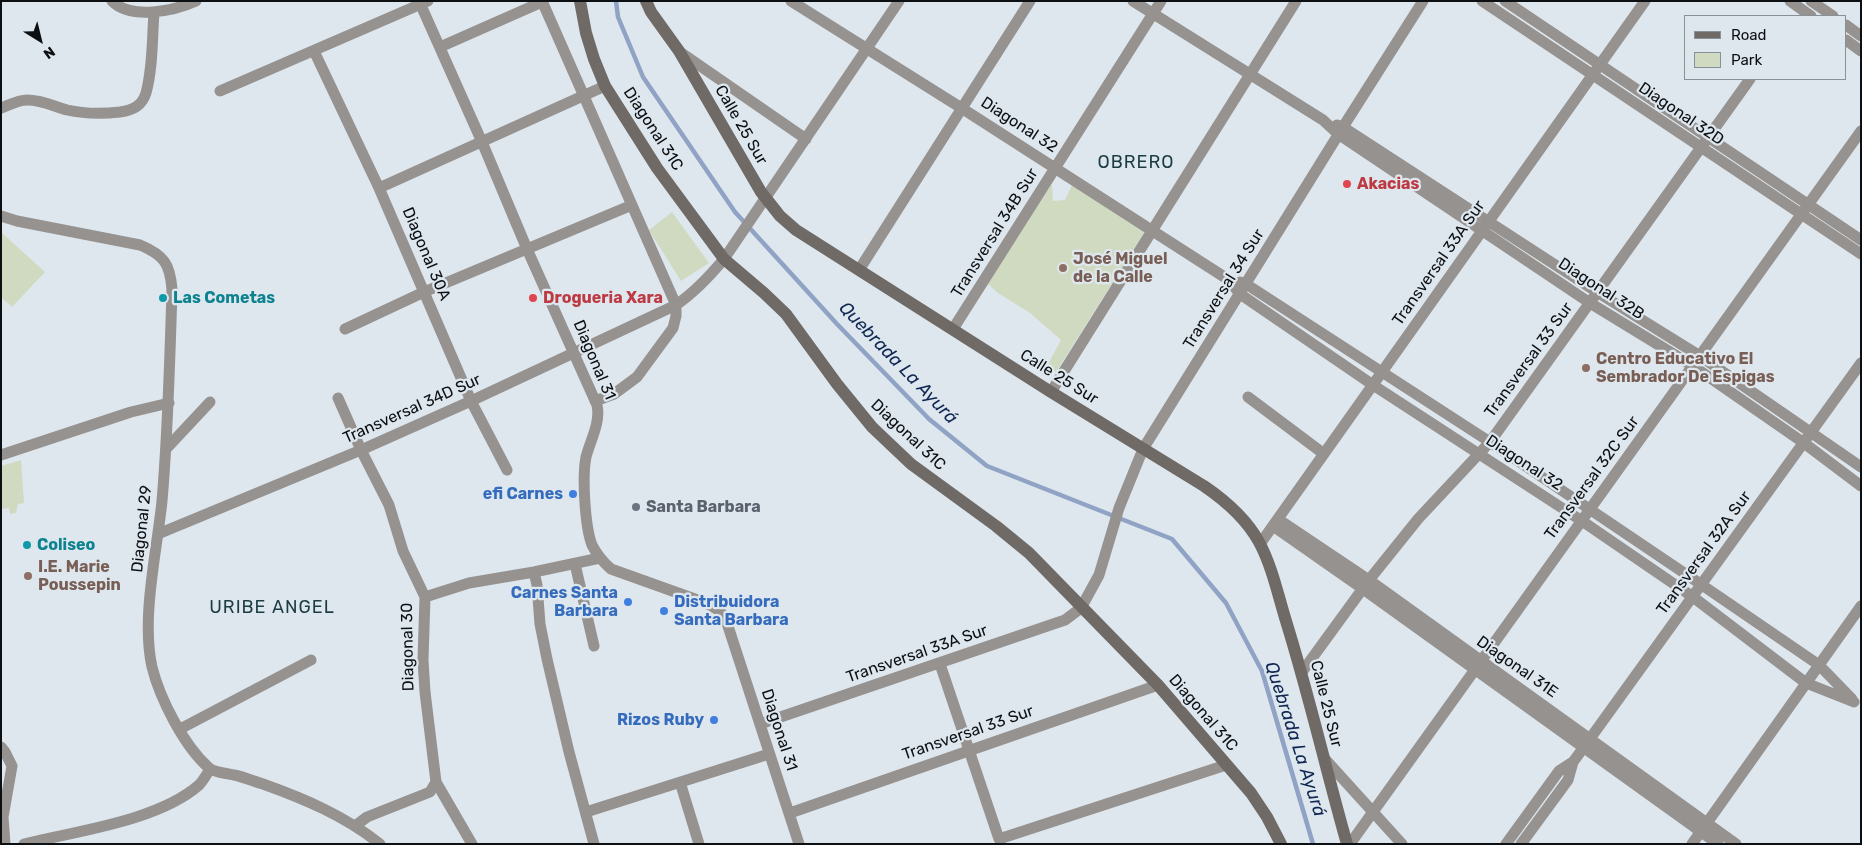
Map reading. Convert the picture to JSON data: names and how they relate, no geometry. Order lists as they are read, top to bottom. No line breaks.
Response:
{"streets":{"main road":["Calle 25 Sur","Diagonal 31C"],"street":["Diagonal 32D","Diagonal 32","Transversal 34B Sur","Diagonal 30A","Transversal 33A Sur","Transversal 34 Sur","Diagonal 32B","Diagonal 31","Transversal 33 Sur","Transversal 34D Sur","Transversal 32C Sur","Diagonal 29","Transversal 32A Sur","Diagonal 30","Diagonal 31E"]},"crossings":[["Diagonal 32D","Transversal 33A Sur"],["Diagonal 32D","Transversal 33 Sur"],["Diagonal 32D","Transversal 32C Sur"],["Calle 25 Sur","Transversal 34B Sur"],["Calle 25 Sur","Transversal 33A Sur"],["Calle 25 Sur","Transversal 34 Sur"],["Calle 25 Sur","Transversal 33 Sur"],["Calle 25 Sur","Transversal 34D Sur"],["Calle 25 Sur","Transversal 32C Sur"],["Diagonal 32","Transversal 34B Sur"],["Diagonal 32","Transversal 33A Sur"],["Diagonal 32","Transversal 34 Sur"],["Diagonal 32","Transversal 33 Sur"],["Diagonal 32","Transversal 32C Sur"],["Diagonal 32","Transversal 32A Sur"],["Diagonal 31C","Transversal 33A Sur"],["Diagonal 31C","Transversal 34 Sur"],["Diagonal 31C","Transversal 33 Sur"],["Diagonal 31C","Transversal 34D Sur"],["Transversal 34B Sur","Diagonal 32B"],["Diagonal 30A","Transversal 34D Sur"],["Transversal 33A Sur","Transversal 34 Sur"],["Transversal 33A Sur","Diagonal 32B"],["Transversal 33A Sur","Diagonal 31"],["Transversal 33A Sur","Diagonal 31E"],["Transversal 34 Sur","Diagonal 32B"],["Diagonal 32B","Transversal 33 Sur"],["Diagonal 32B","Transversal 32C Sur"],["Diagonal 32B","Transversal 32A Sur"],["Diagonal 31","Transversal 33 Sur"],["Diagonal 31","Transversal 34D Sur"],["Transversal 33 Sur","Diagonal 31E"],["Transversal 34D Sur","Diagonal 29"],["Transversal 34D Sur","Diagonal 30"],["Transversal 32C Sur","Diagonal 31E"],["Transversal 32A Sur","Diagonal 31E"]],"districts":["OBRERO","URIBE ANGEL"],"water":["Quebrada La Ayurá"],"places":["Akacias","José Miguel de la Calle","Las Cometas","Drogueria Xara","Centro Educativo El Sembrador De Espigas","efi Carnes","Santa Barbara","Coliseo","I.E. Marie Poussepin","Carnes Santa Barbara","Distribuidora Santa Barbara","Rizos Ruby"],"legend":["Road","Park"],"north":"bottom right"}
